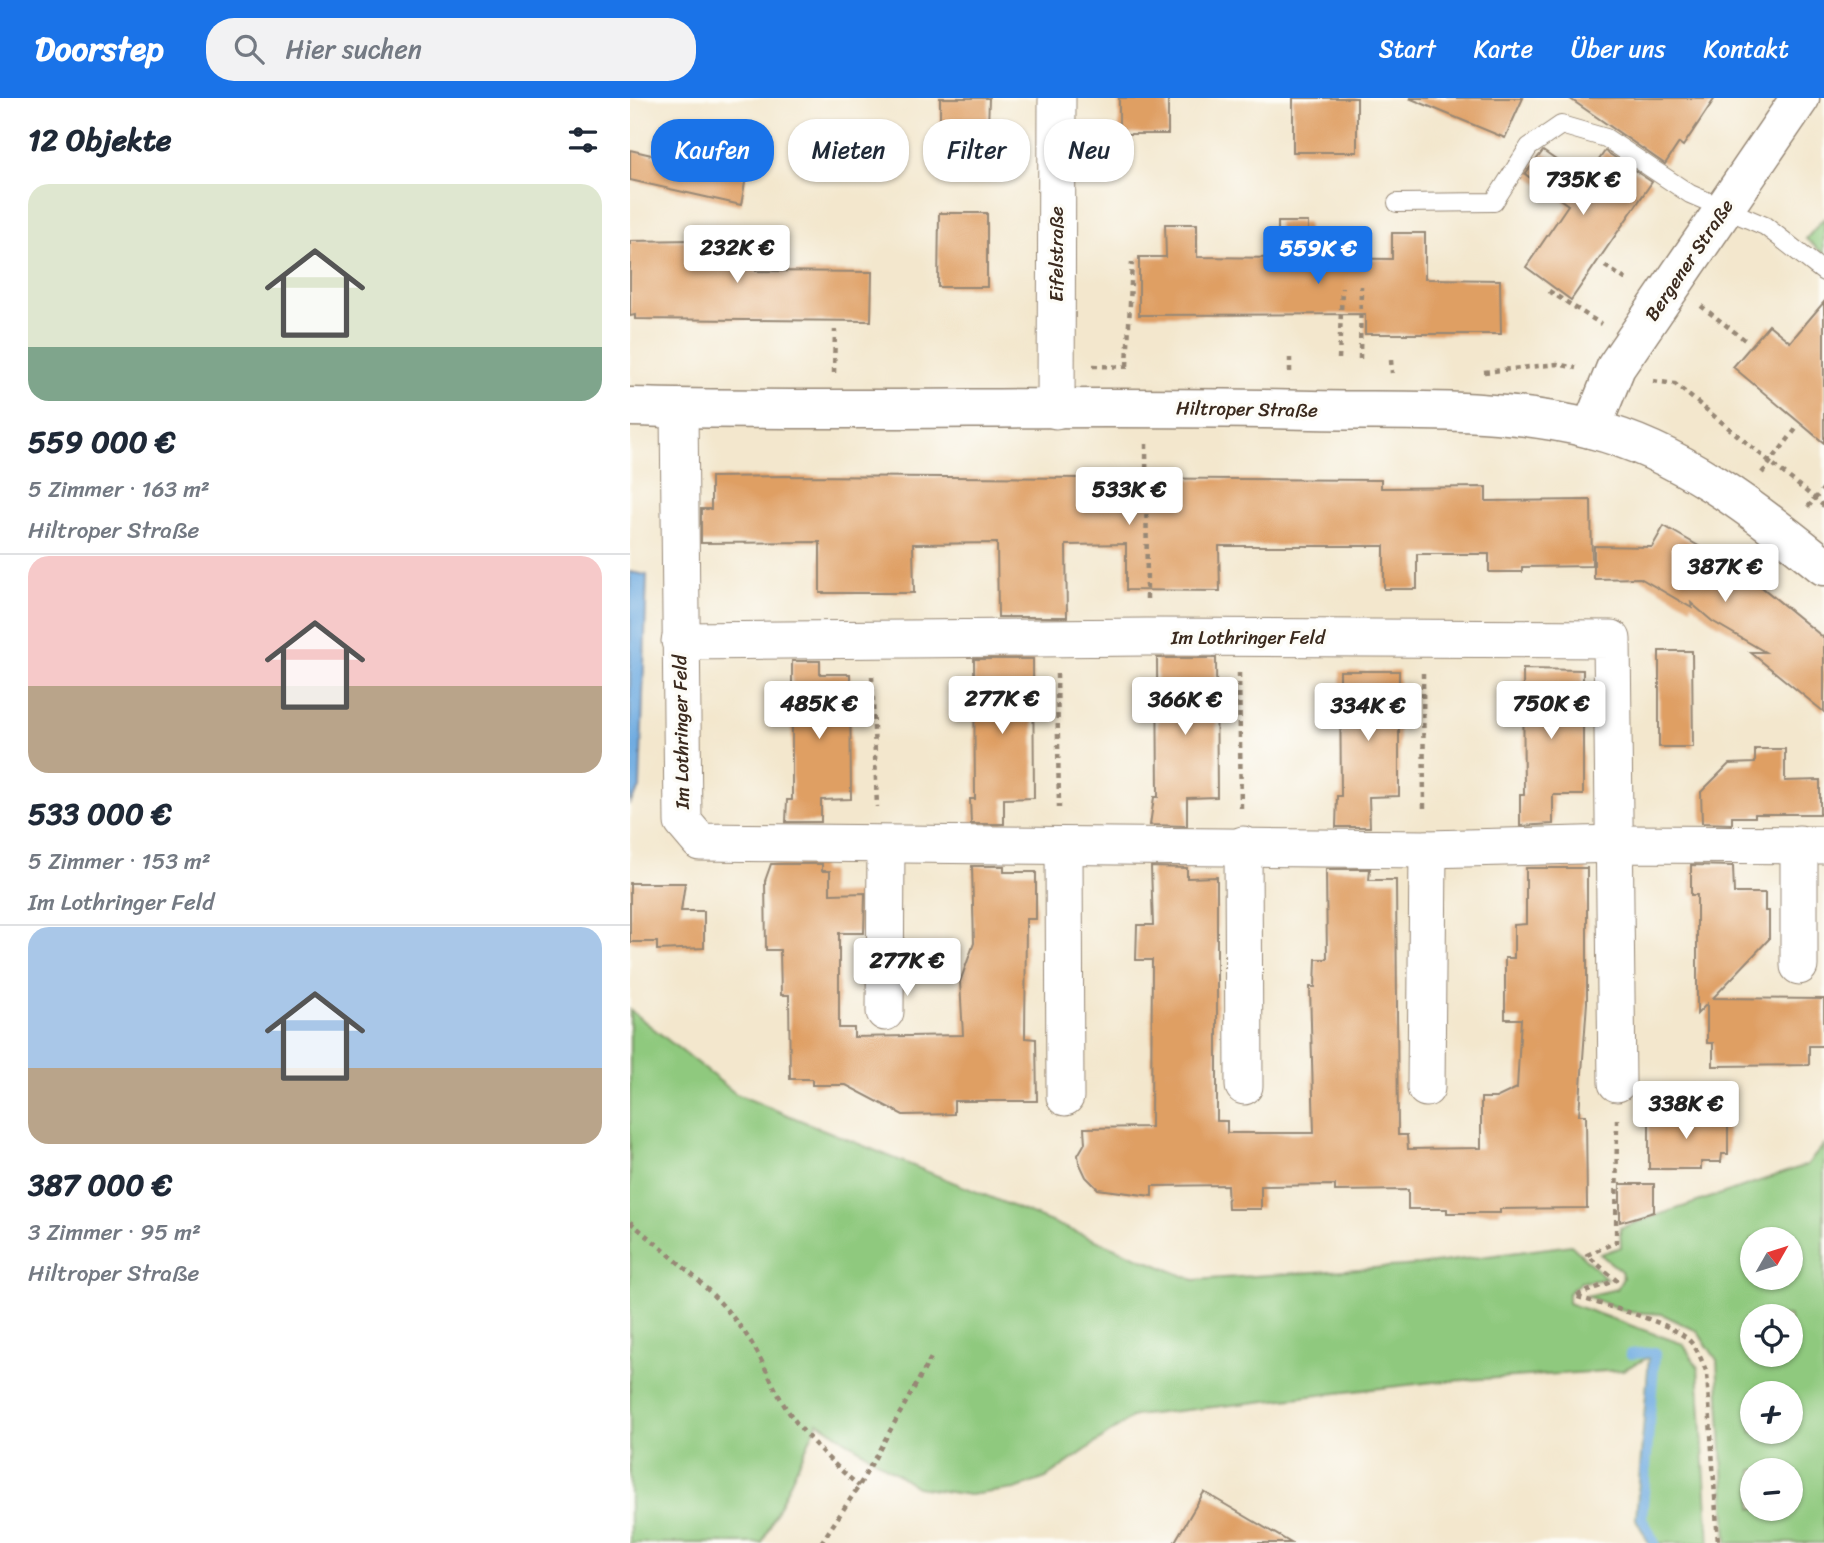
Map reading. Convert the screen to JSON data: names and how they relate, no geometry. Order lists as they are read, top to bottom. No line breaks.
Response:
{"streets":{"street":["Eifelstraße","Bergener Straße","Hiltroper Straße","Im Lothringer Feld"]},"crossings":[["Eifelstraße","Hiltroper Straße"],["Bergener Straße","Hiltroper Straße"],["Hiltroper Straße","Im Lothringer Feld"]],"north":"top right","page":{"header":"Doorstep","search":"Hier suchen","nav":["Start","Karte","Über uns","Kontakt"],"heading":"12 Objekte","chip":["Kaufen","Mieten","Filter","Neu"],"price":["735K €","232K €","559K €","533K €","387K €","277K €","366K €","485K €","750K €","334K €","277K €","338K €"],"list":[{"name":"559 000 €","note":"5 Zimmer · 163 m² · Hiltroper Straße"},{"name":"533 000 €","note":"5 Zimmer · 153 m² · Im Lothringer Feld"},{"name":"387 000 €","note":"3 Zimmer · 95 m² · Hiltroper Straße"}],"map_buttons":["+","−"]}}
